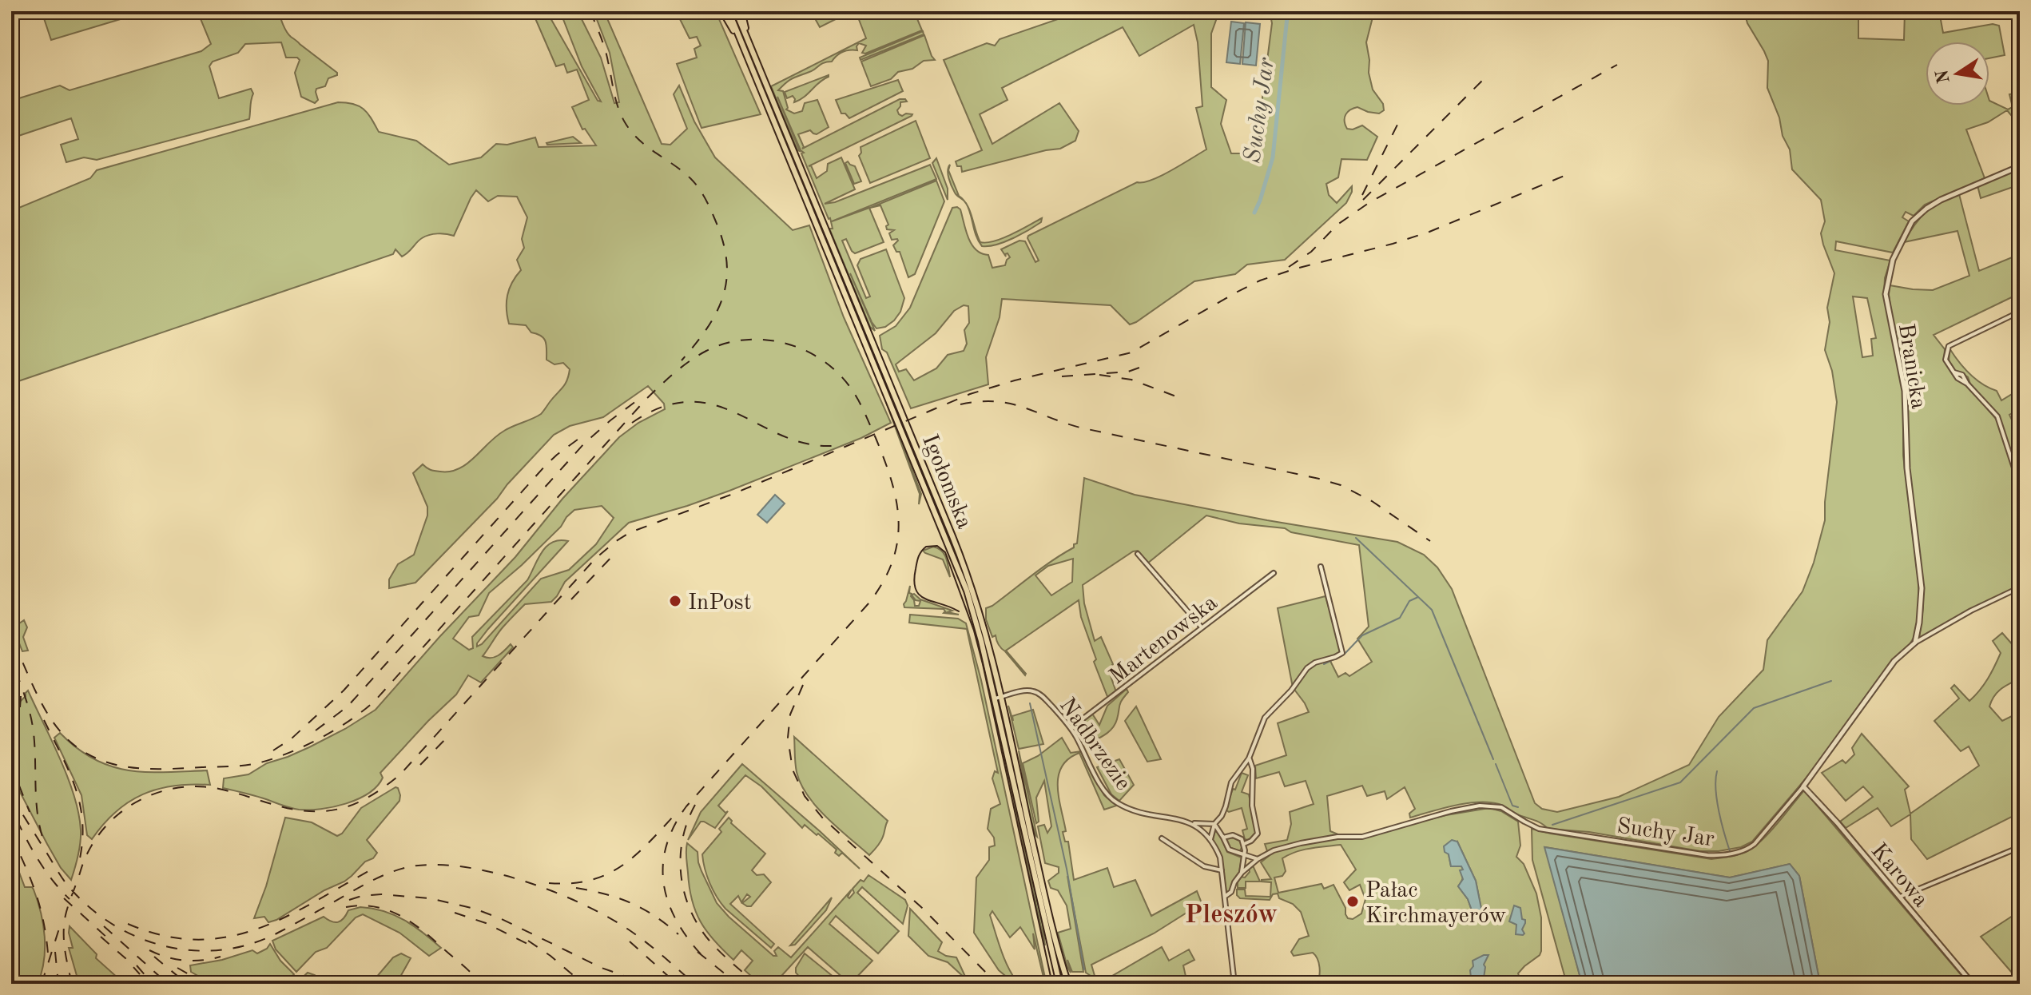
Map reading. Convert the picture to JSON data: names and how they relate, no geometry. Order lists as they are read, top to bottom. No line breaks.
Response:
{"streets":{"main road":["Igołomska"],"street":["Branicka","Martenowska","Nadbrzezie","Suchy Jar","Karowa"]},"crossings":[["Branicka","Suchy Jar"],["Igołomska","Nadbrzezie"],["Martenowska","Nadbrzezie"],["Nadbrzezie","Suchy Jar"],["Suchy Jar","Karowa"]],"districts":["Pleszów"],"water":["Suchy Jar"],"places":["InPost","Pałac Kirchmayerów"],"north":"left"}
